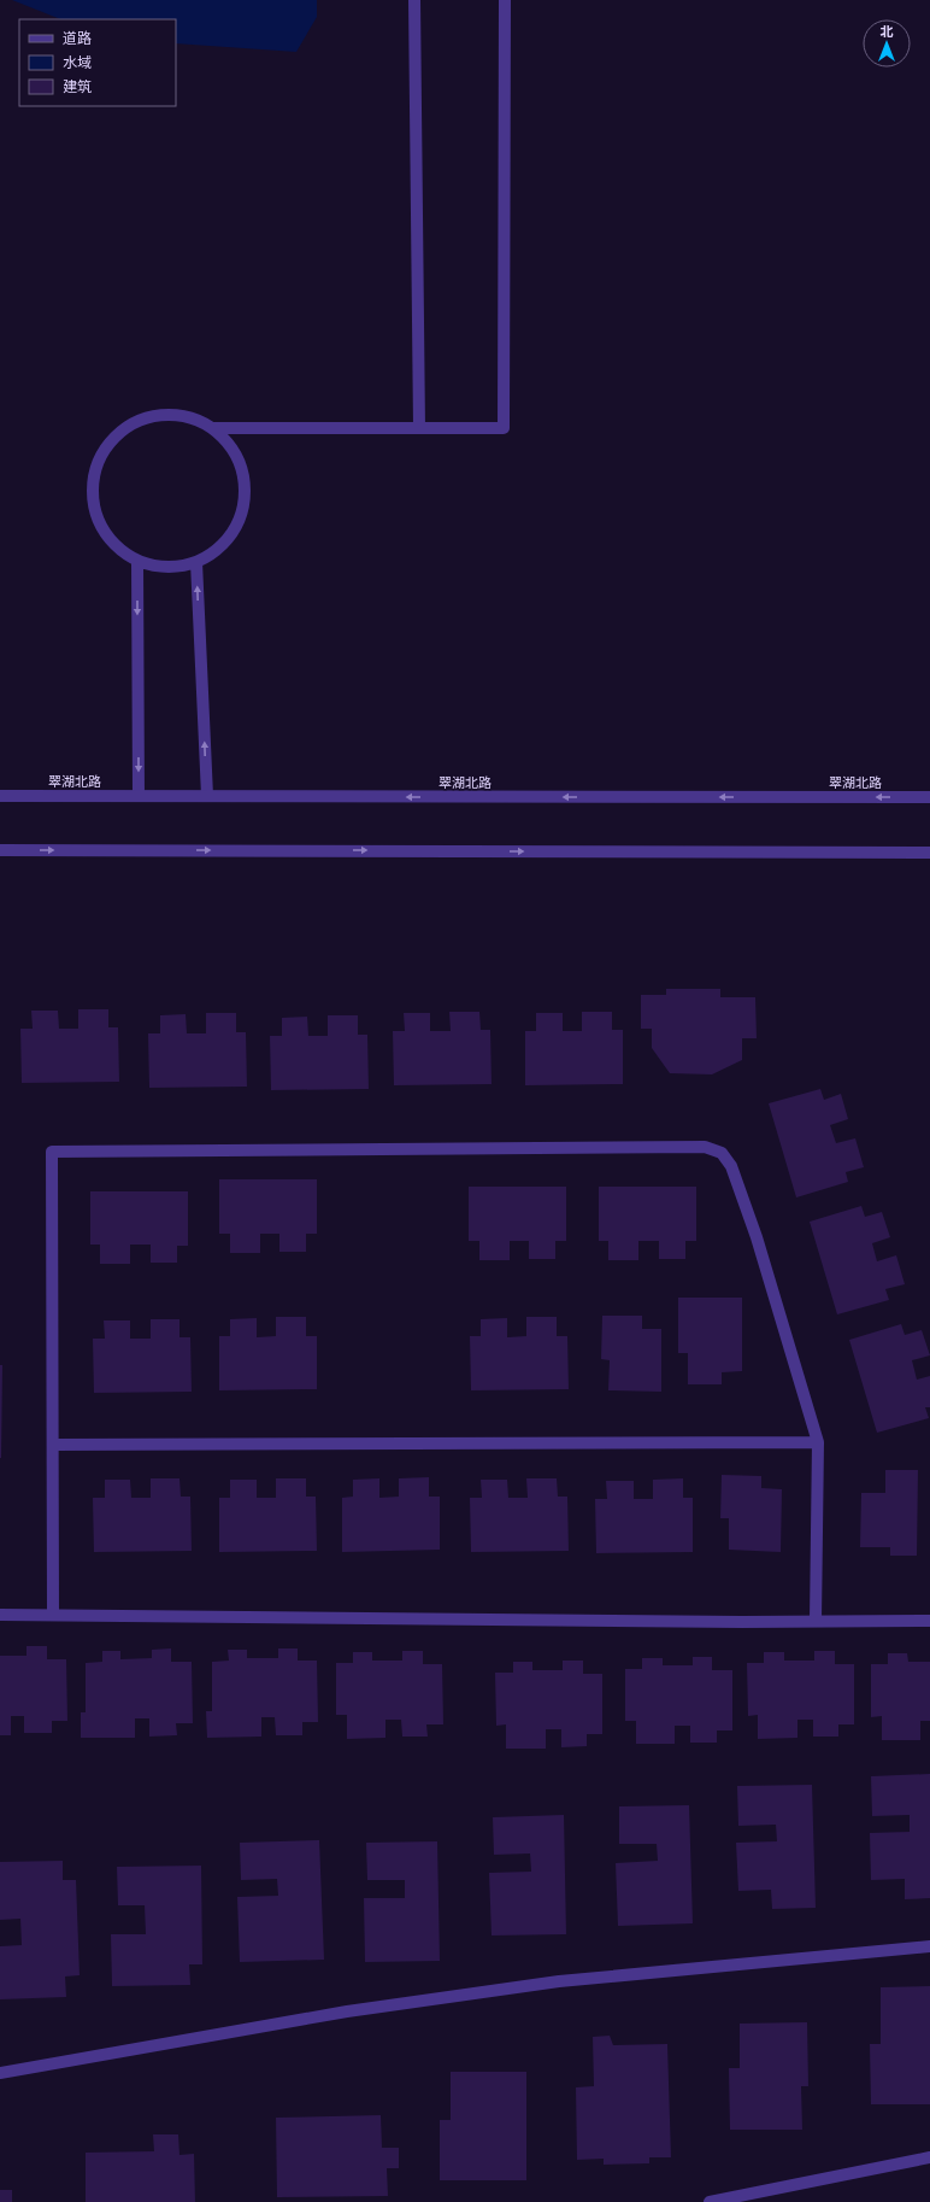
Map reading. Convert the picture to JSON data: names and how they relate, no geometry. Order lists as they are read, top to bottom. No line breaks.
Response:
{"streets":{"street":["翠湖北路"]},"legend":["道路","水域","建筑"],"north":"top"}
